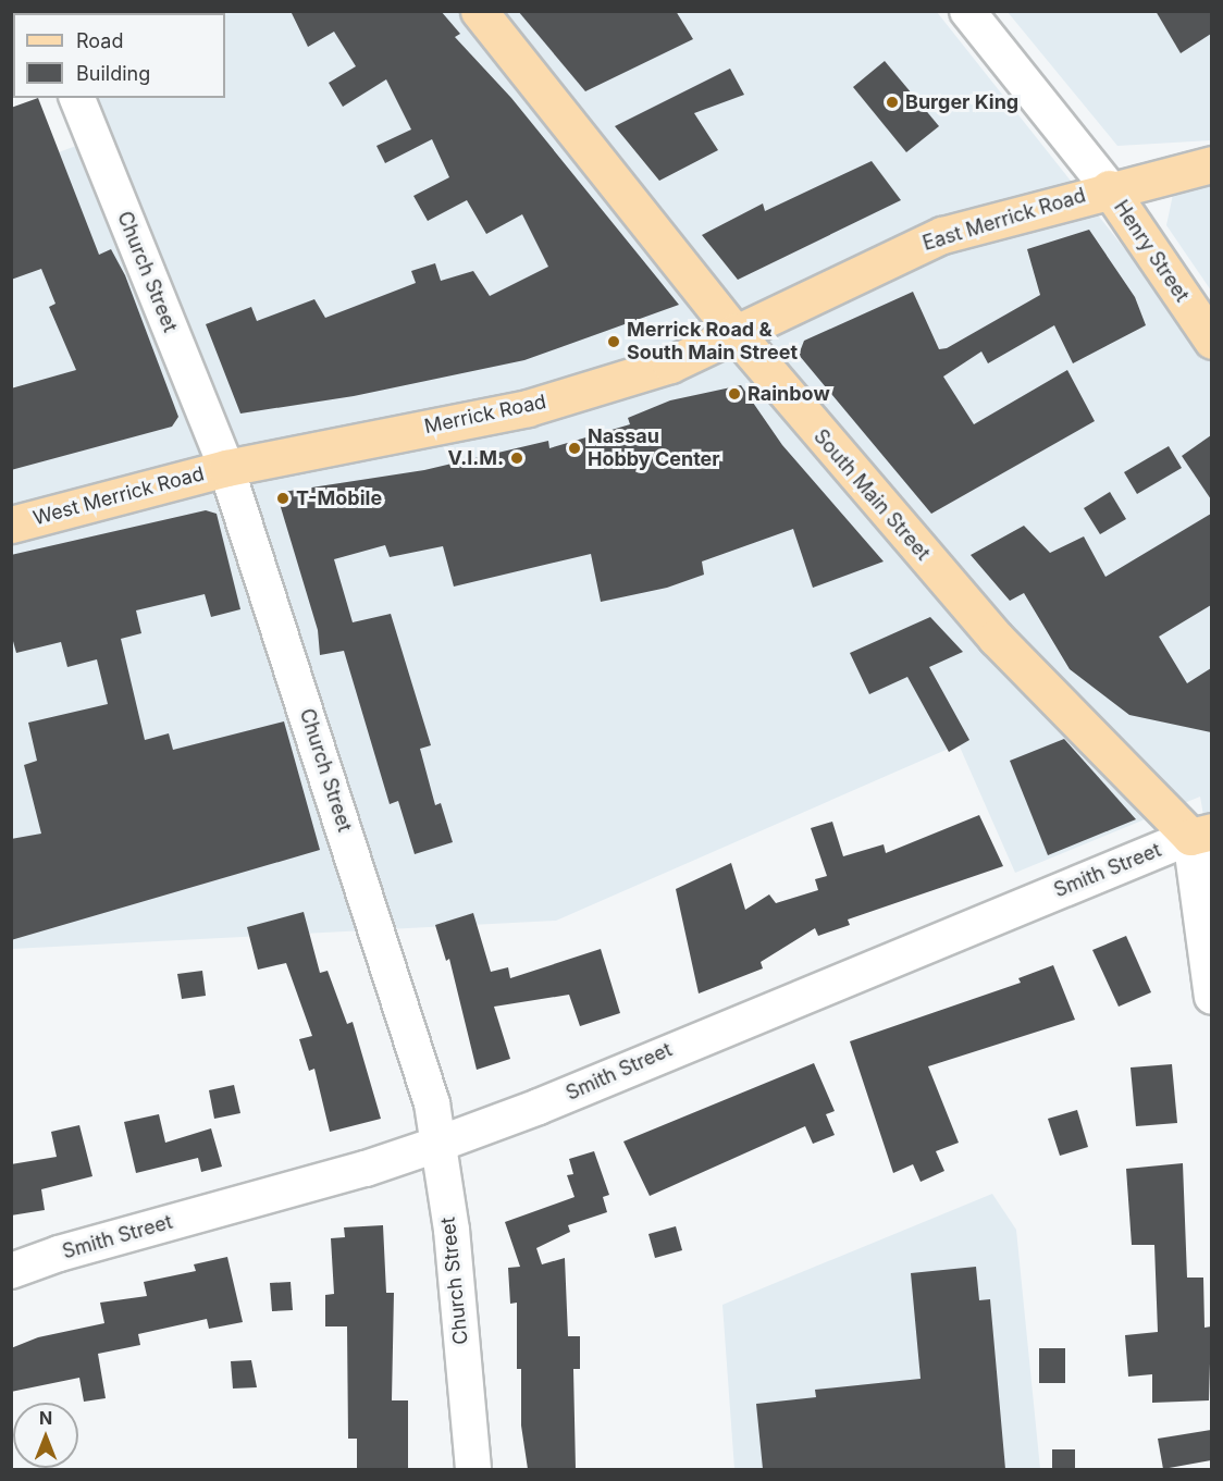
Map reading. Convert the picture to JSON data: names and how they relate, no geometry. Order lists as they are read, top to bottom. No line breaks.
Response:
{"streets":{"main road":["East Merrick Road","Henry Street","Merrick Road","South Main Street","West Merrick Road"],"street":["Church Street","Smith Street"]},"crossings":[["East Merrick Road","Henry Street"],["East Merrick Road","Merrick Road"],["East Merrick Road","South Main Street"],["Church Street","Merrick Road"],["Church Street","West Merrick Road"],["Church Street","Smith Street"],["Merrick Road","South Main Street"],["Merrick Road","West Merrick Road"],["South Main Street","Smith Street"]],"places":["Burger King","Merrick Road & South Main Street","Rainbow","Nassau Hobby Center","V.I.M.","T-Mobile"],"legend":["Road","Building"],"north":"top"}
